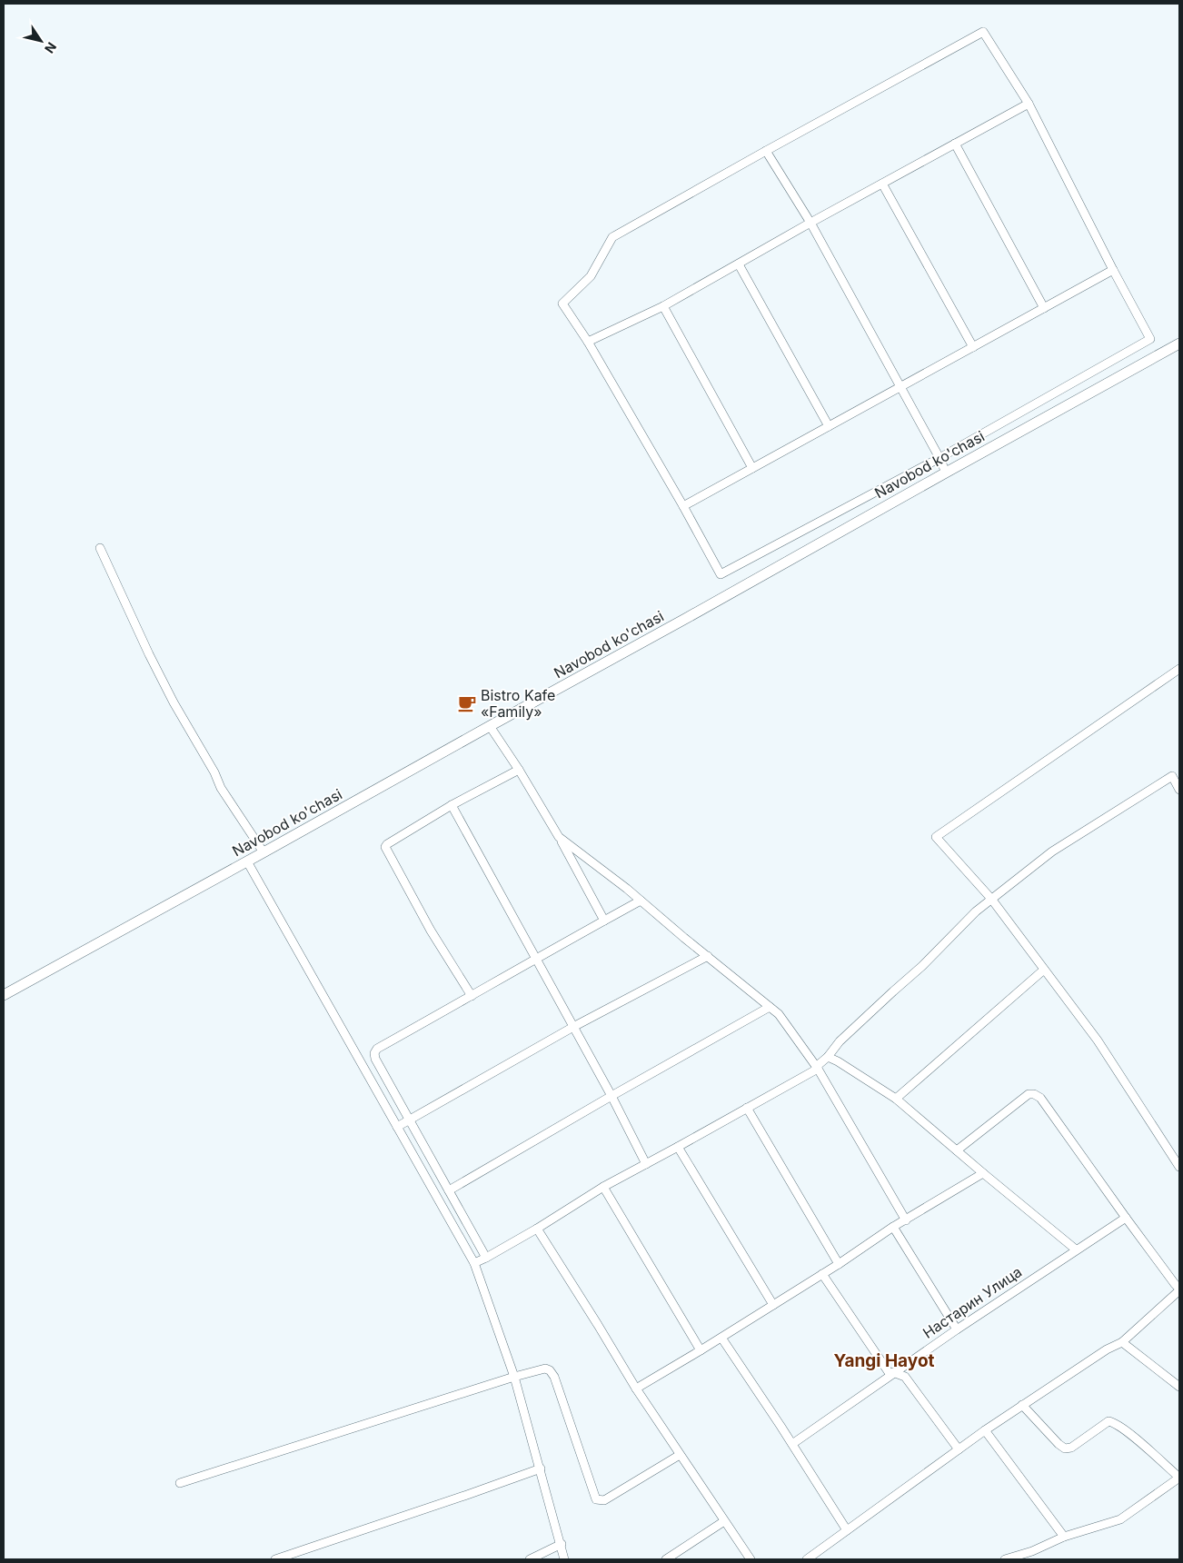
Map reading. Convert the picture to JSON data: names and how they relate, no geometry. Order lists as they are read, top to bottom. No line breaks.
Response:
{"streets":{"street":["Navobod ko'chasi","Настарин Улица"]},"districts":["Yangi Hayot"],"places":{"cafe":["Bistro Kafe «Family»"]},"north":"bottom right"}
